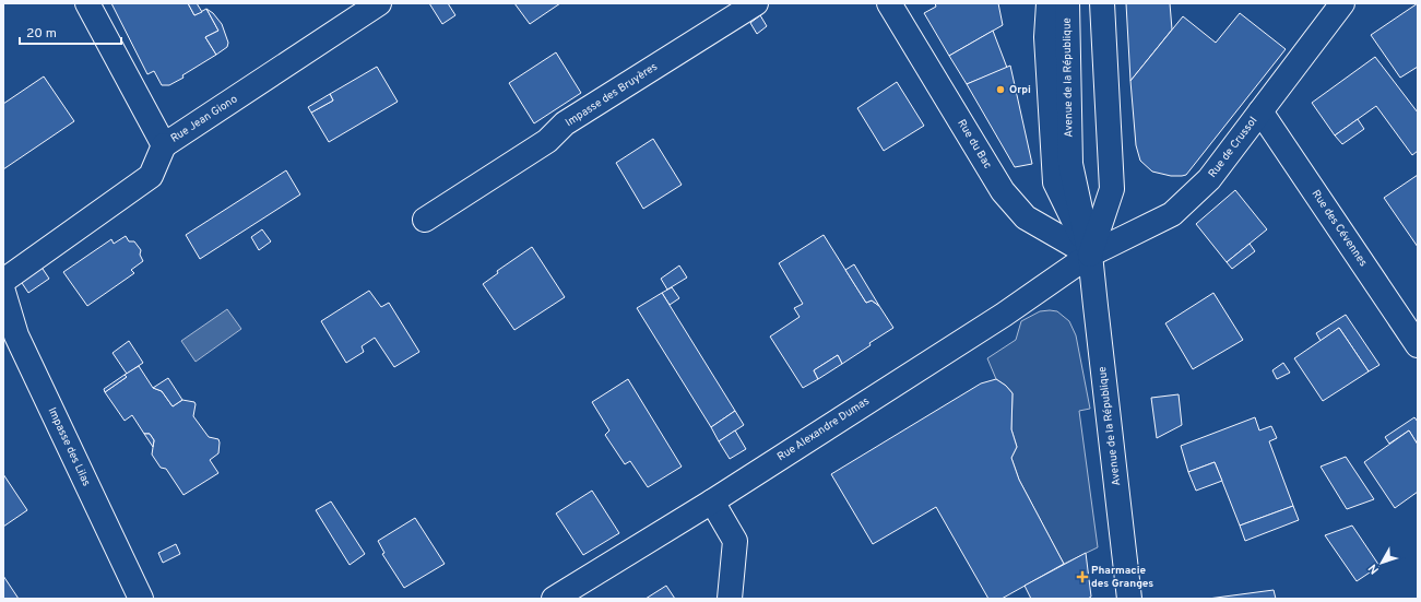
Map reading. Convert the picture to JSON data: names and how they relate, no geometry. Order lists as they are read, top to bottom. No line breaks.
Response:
{"streets":{"street":["Avenue de la République","Impasse des Bruyères","Rue Jean Giono","Rue du Bac","Rue de Crussol","Rue des Cévennes","Rue Alexandre Dumas","Impasse des Lilas"]},"crossings":[["Avenue de la République","Rue du Bac"],["Avenue de la République","Rue de Crussol"],["Avenue de la République","Rue Alexandre Dumas"],["Rue du Bac","Rue de Crussol"],["Rue du Bac","Rue Alexandre Dumas"],["Rue de Crussol","Rue des Cévennes"],["Rue de Crussol","Rue Alexandre Dumas"]],"places":{"other":["Orpi"],"health":["Pharmacie des Granges"]},"scale_bar":"20 m","north":"bottom left"}
